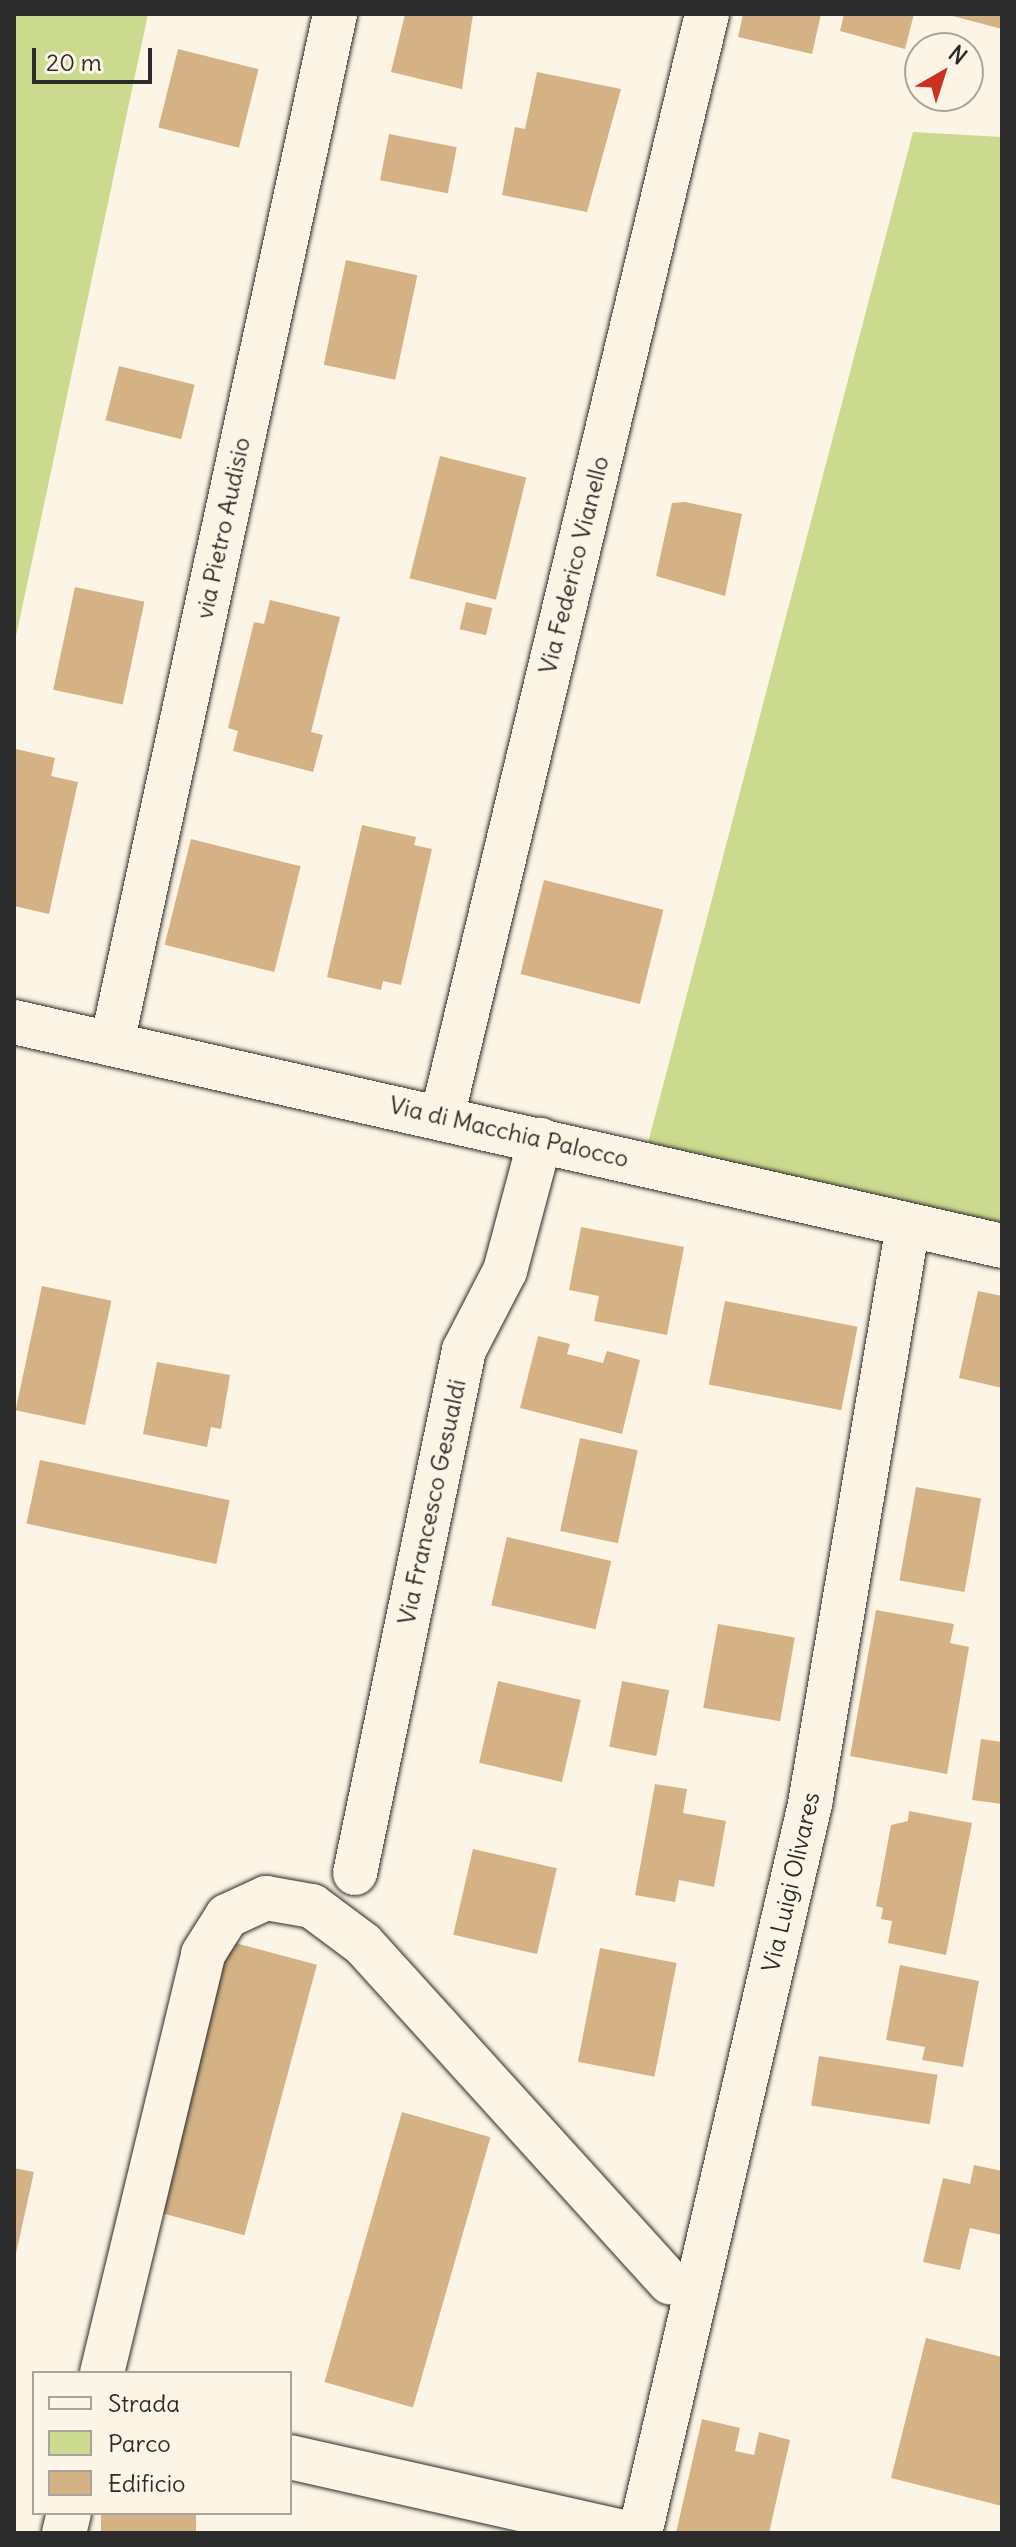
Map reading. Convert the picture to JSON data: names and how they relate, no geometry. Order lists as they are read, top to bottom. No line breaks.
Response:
{"streets":{"street":["via Pietro Audisio","Via Federico Vianello","Via di Macchia Palocco","Via Francesco Gesualdi","Via Luigi Olivares"]},"crossings":[["via Pietro Audisio","Via di Macchia Palocco"],["Via Federico Vianello","Via di Macchia Palocco"],["Via di Macchia Palocco","Via Francesco Gesualdi"],["Via di Macchia Palocco","Via Luigi Olivares"]],"legend":["Strada","Parco","Edificio"],"scale_bar":"20 m","north":"top right"}
